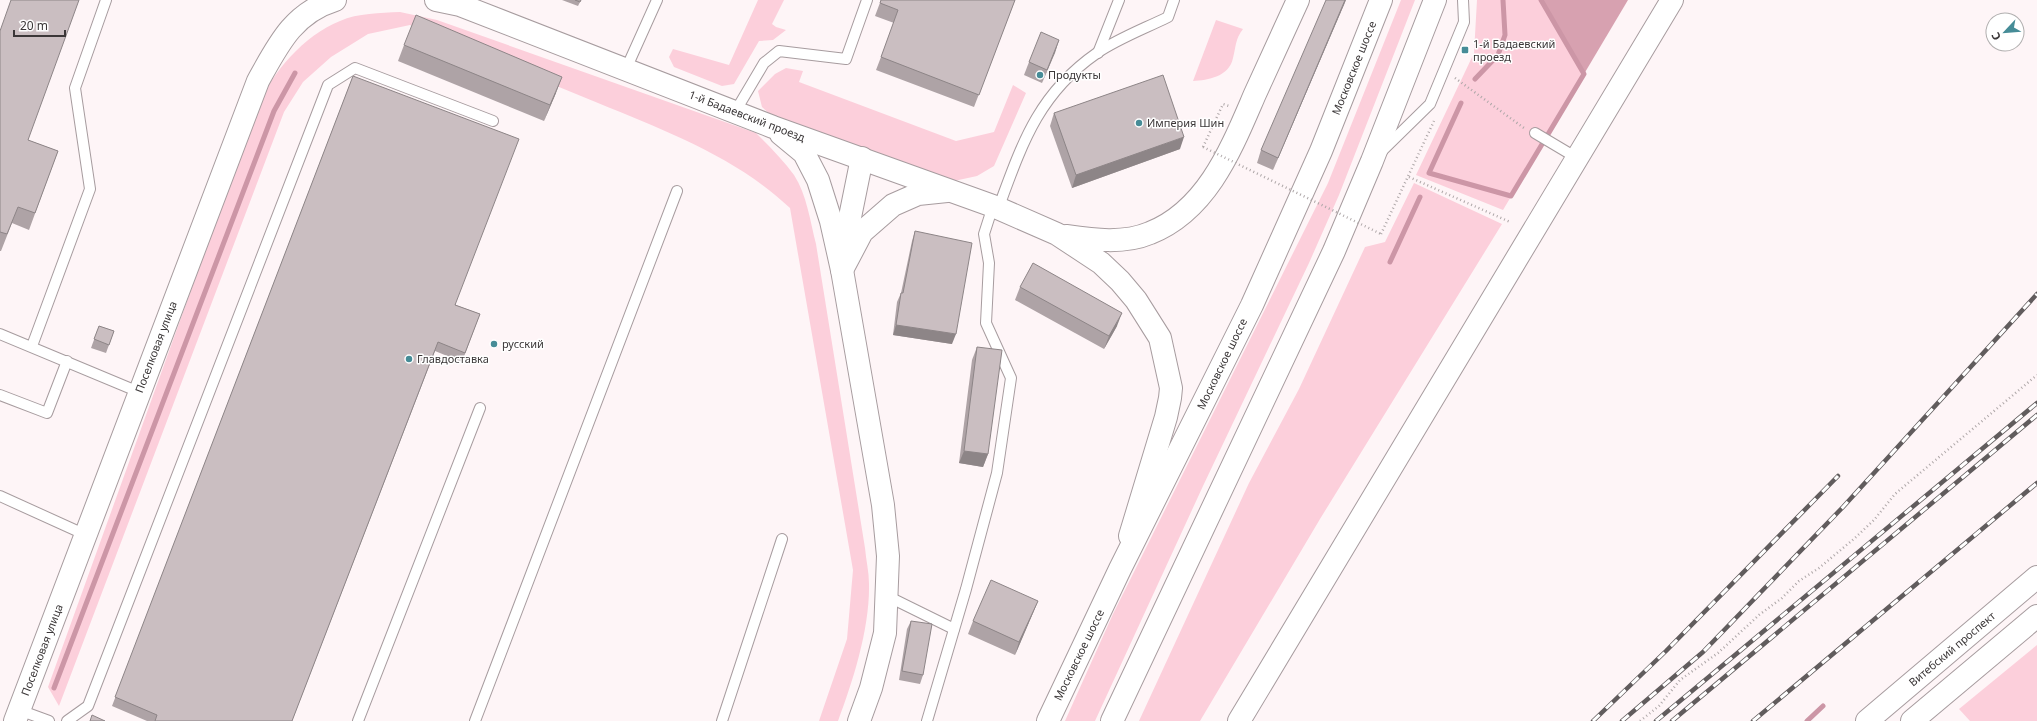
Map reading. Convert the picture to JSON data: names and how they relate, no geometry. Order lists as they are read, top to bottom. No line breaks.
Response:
{"streets":{"main road":["Московское шоссе","1-й Бадаевский проезд","Поселковая улица","Витебский проспект"]},"places":{"transit":["1-й Бадаевский проезд"],"other":["Продукты","Империя Шин","русский","Главдоставка"]},"scale_bar":"20 m","north":"bottom left"}
